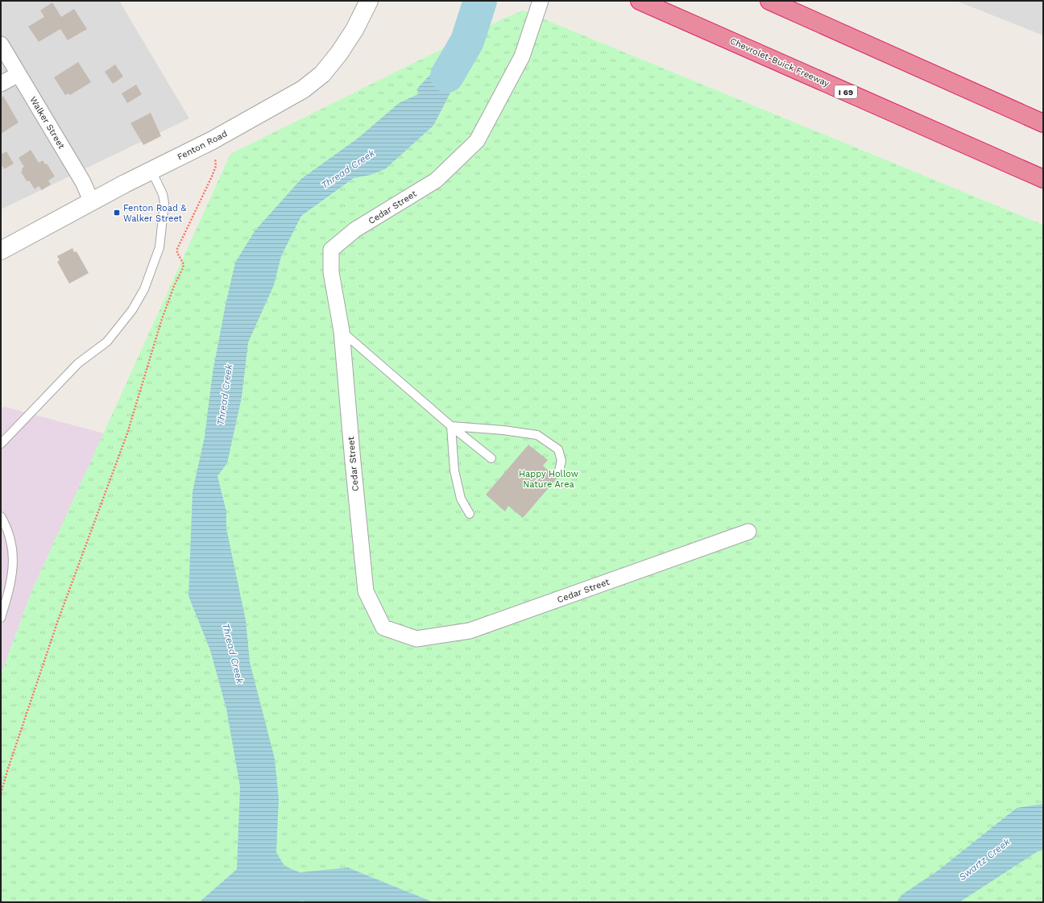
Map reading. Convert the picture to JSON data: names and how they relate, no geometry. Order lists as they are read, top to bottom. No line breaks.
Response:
{"streets":{"highway":["Chevrolet-Buick Freeway","I 69"],"street":["Walker Street","Fenton Road","Cedar Street"]},"crossings":[["Walker Street","Fenton Road"]],"water":["Thread Creek","Swartz Creek"],"parks":["Happy Hollow Nature Area"],"places":{"transit":["Fenton Road & Walker Street"]}}
